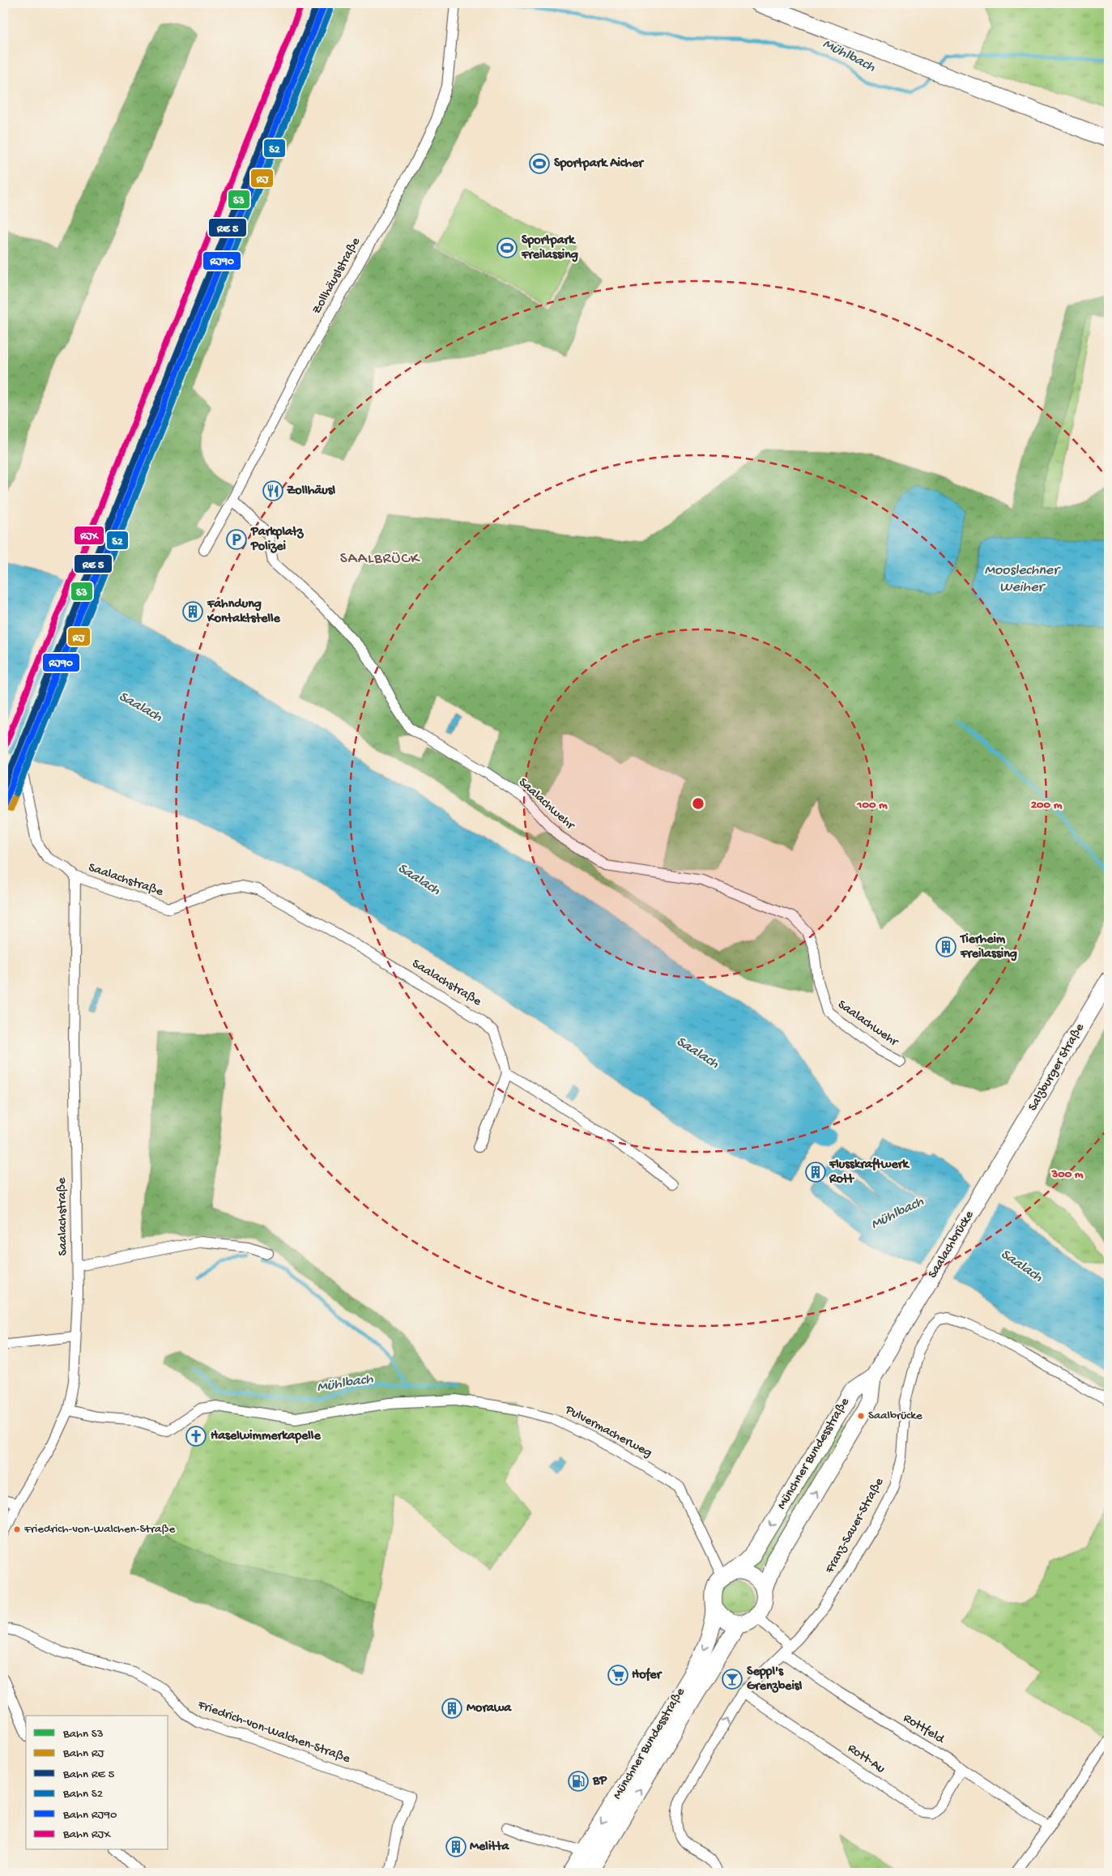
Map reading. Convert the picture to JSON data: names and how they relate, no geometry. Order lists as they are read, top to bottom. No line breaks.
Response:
{"streets":{"main road":["Salzburger Straße","Saalachbrücke","Münchner Bundesstraße"],"street":["Zollhäuslstraße","Saalachwehr","Saalachstraße","Pulvermacherweg","Franz-Sauer-Straße","Rottfeld","Friedrich-von-Walchen-Straße","Rott-Au"]},"crossings":[["Zollhäuslstraße","Saalachwehr"],["Saalachstraße","Pulvermacherweg"],["Salzburger Straße","Saalachbrücke"],["Saalachbrücke","Münchner Bundesstraße"],["Pulvermacherweg","Münchner Bundesstraße"],["Franz-Sauer-Straße","Rottfeld"],["Franz-Sauer-Straße","Rott-Au"],["Rottfeld","Rott-Au"]],"districts":["SAALBRÜCK"],"water":["Mühlbach","Mooslechner Weiher","Saalach"],"places":{"sports":["Sportpark Aicher","Sportpark Freilassing"],"restaurant":["Zollhäusl"],"parking":["Parkplatz Polizei"],"building":["Fahndung Kontaktstelle","Tierheim Freilassing","Flusskraftwerk Rott","Morawa","Melitta"],"other":["Saalbrücke","Friedrich-von-Walchen-Straße"],"church":["Haselwimmerkapelle"],"supermarket":["Hofer"],"bar":["Seppl's Grenzbeisl"],"fuel station":["BP"]},"lines":["rail line S3","rail line RJ90","rail line RJX","rail line RJ","rail line S2"],"legend":["Bahn S3","Bahn RJ","Bahn RE 5","Bahn S2","Bahn RJ90","Bahn RJX"],"rings":["100 m","200 m","300 m"]}
